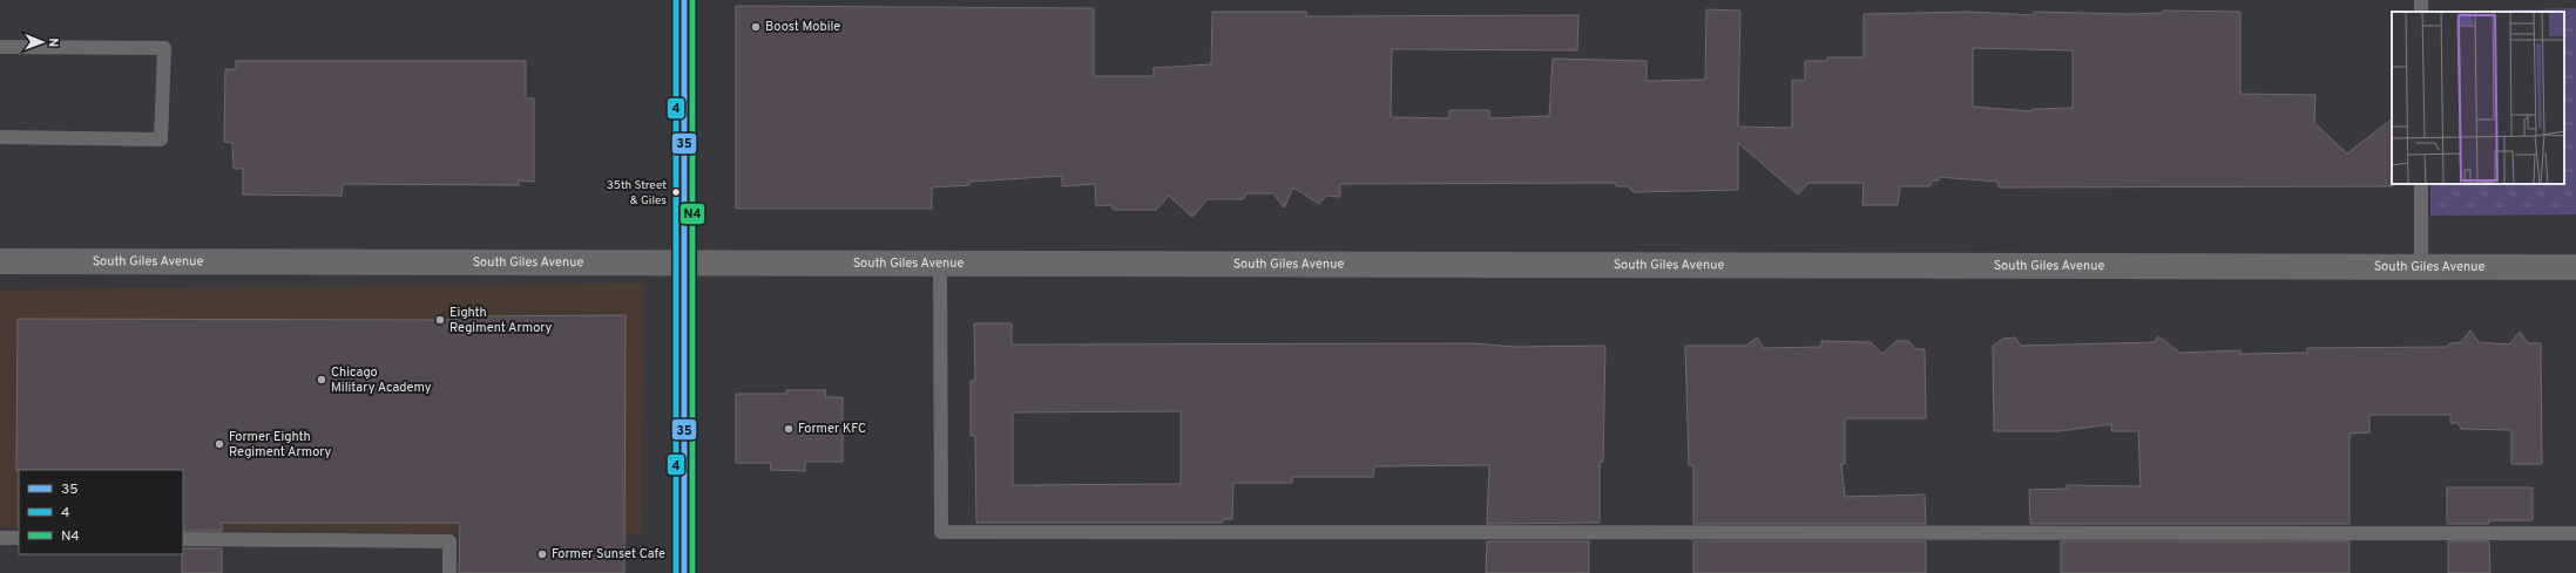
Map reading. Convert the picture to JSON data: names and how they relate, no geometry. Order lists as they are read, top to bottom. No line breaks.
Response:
{"streets":{"street":["South Giles Avenue"]},"places":["Boost Mobile","35th Street & Giles","Eighth Regiment Armory","Chicago Military Academy","Former KFC","Former Eighth Regiment Armory","Former Sunset Cafe"],"lines":["transit line 35","transit line 4","transit line N4"],"legend":["35","4","N4"],"north":"right"}
